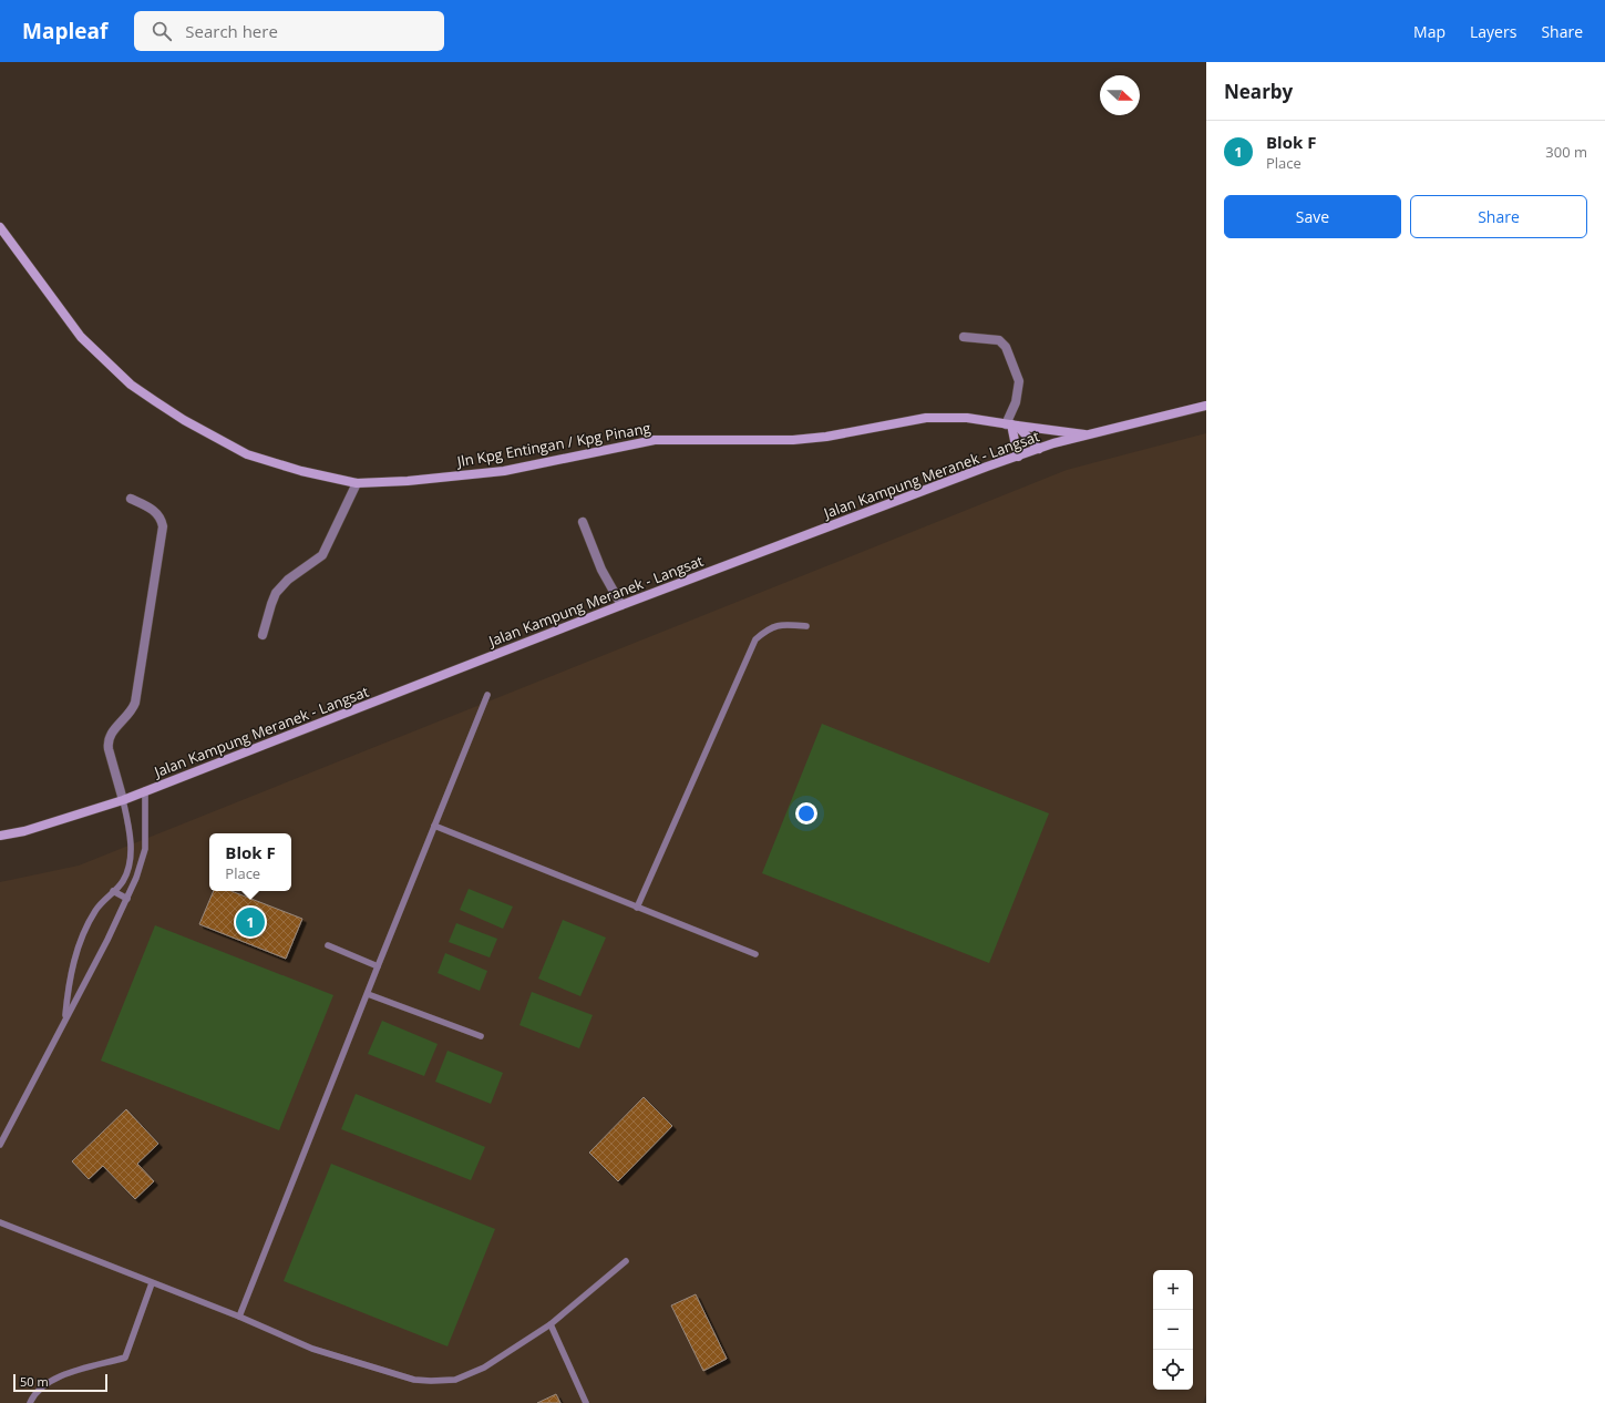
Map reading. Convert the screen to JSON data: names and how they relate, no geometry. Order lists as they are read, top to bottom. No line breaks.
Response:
{"streets":{"main road":["Jln Kpg Entingan / Kpg Pinang","Jalan Kampung Meranek - Langsat"]},"crossings":[["Jln Kpg Entingan / Kpg Pinang","Jalan Kampung Meranek - Langsat"]],"scale_bar":"50 m","north":"right","page":{"header":"Mapleaf","search":"Search here","nav":["Map","Layers","Share"],"heading":"Nearby","list":[{"mark":"1","name":"Blok F","note":"Place","value":"300 m"}],"buttons":["Save","Share"],"popup":["Blok F","Place"],"pins":"1","map_buttons":["+","−"],"scale":"50 m"}}
